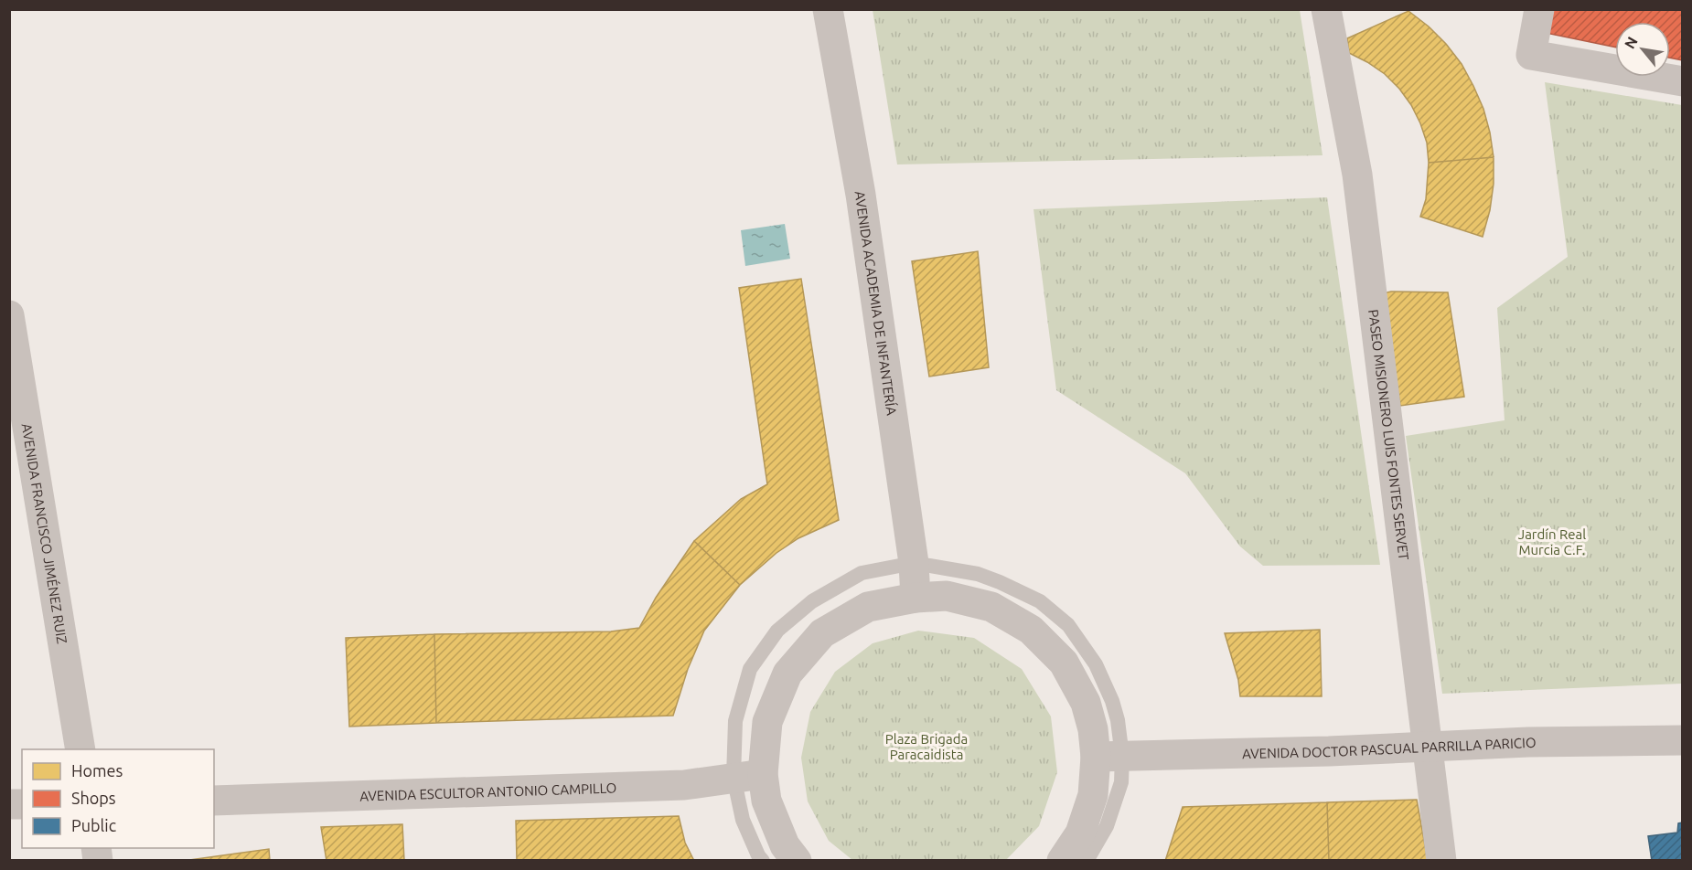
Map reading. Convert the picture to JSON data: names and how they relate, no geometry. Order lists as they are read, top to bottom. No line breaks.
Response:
{"streets":{"street":["AVENIDA ACADEMIA DE INFANTERÍA","PASEO MISIONERO LUIS FONTES SERVET","AVENIDA FRANCISCO JIMÉNEZ RUIZ","AVENIDA DOCTOR PASCUAL PARRILLA PARICIO","AVENIDA ESCULTOR ANTONIO CAMPILLO"]},"crossings":[["PASEO MISIONERO LUIS FONTES SERVET","AVENIDA DOCTOR PASCUAL PARRILLA PARICIO"]],"parks":["Jardín Real Murcia C.F.","Plaza Brigada Paracaidista"],"legend":["Homes","Shops","Public"],"north":"top left"}
